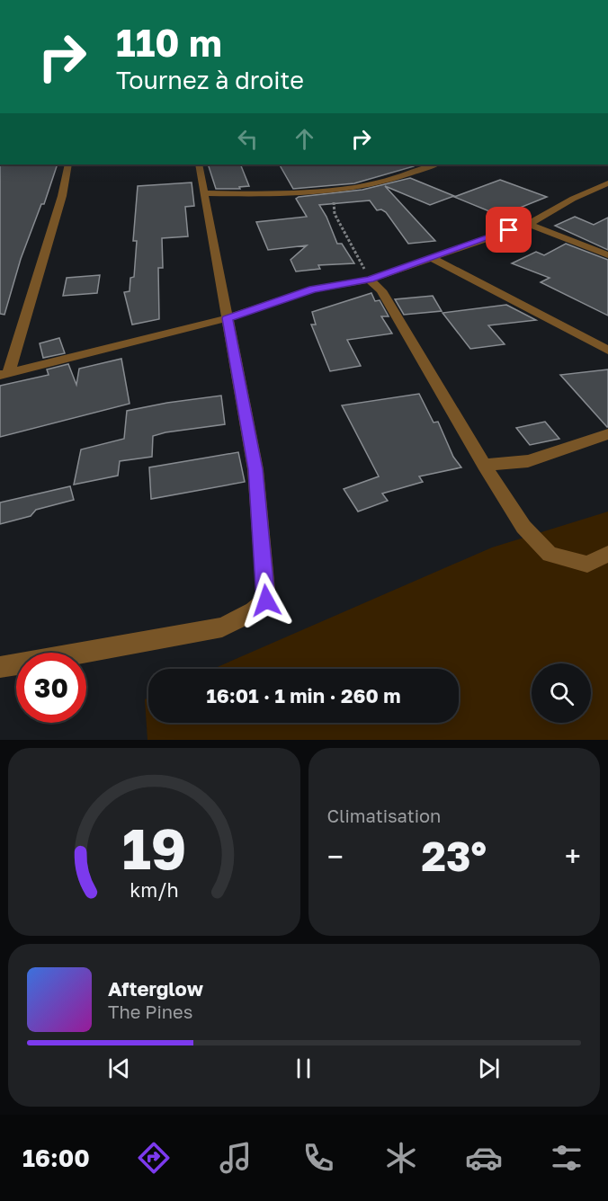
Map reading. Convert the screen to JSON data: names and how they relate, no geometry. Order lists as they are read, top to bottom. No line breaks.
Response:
{"page":{"turn":["110 m","Tournez à droite"],"limit":"30","trip":"16:01 · 1 min · 260 m","tile":"Climatisation","heat":["−","23°","+"],"song":["Afterglow","The Pines"],"tabs":"16:00","gauge":["19","km/h"]}}
